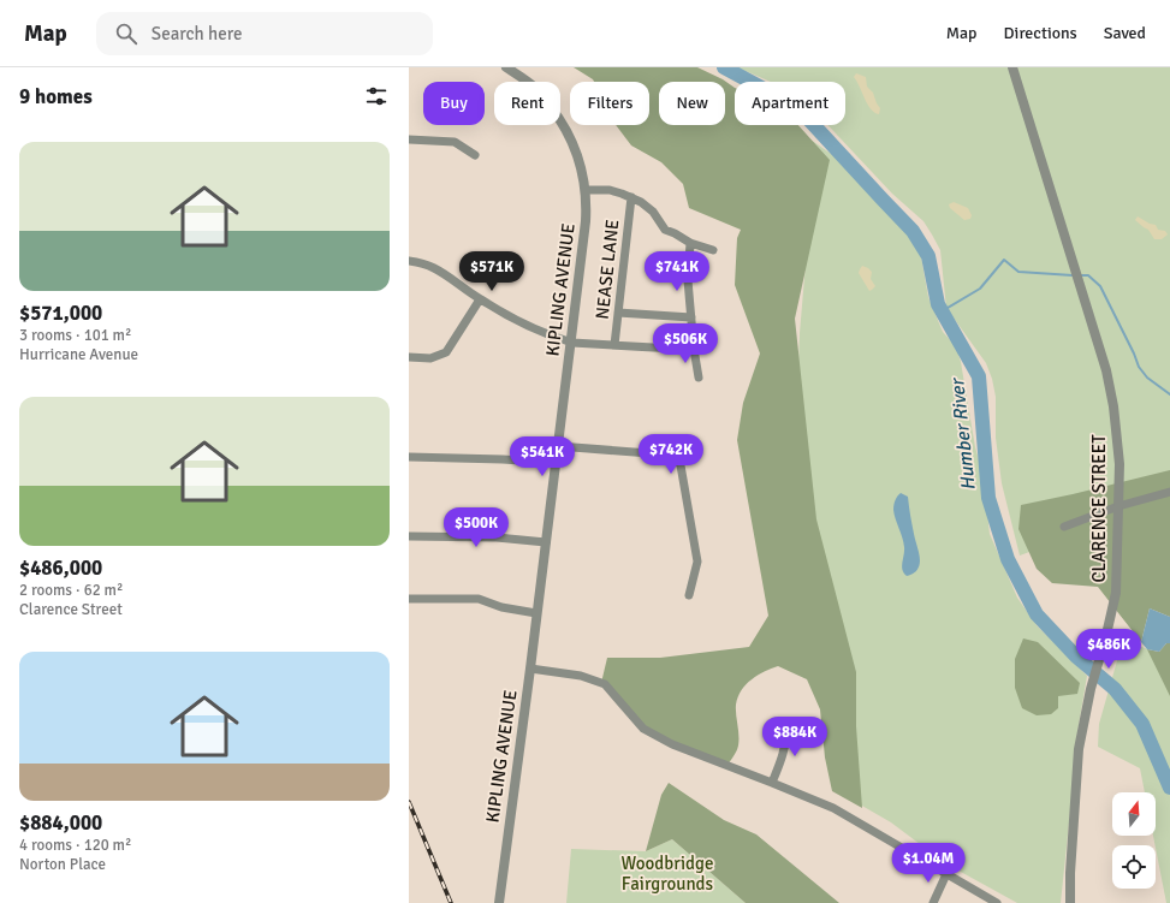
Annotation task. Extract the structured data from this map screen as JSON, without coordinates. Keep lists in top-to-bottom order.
{
  "streets": {
    "street": ["NEASE LANE", "KIPLING AVENUE", "CLARENCE STREET"]
  },
  "water": ["Humber River"],
  "parks": ["Woodbridge Fairgrounds"],
  "north": "top",
  "page": {
    "header": "Map",
    "search": "Search here",
    "nav": ["Map", "Directions", "Saved"],
    "heading": "9 homes",
    "chip": [
      "Buy",
      "Rent",
      "Filters",
      "New",
      "Apartment"
    ],
    "list": [
      {
        "name": "$571,000",
        "note": "3 rooms · 101 m² · Hurricane Avenue"
      },
      {
        "name": "$486,000",
        "note": "2 rooms · 62 m² · Clarence Street"
      },
      {
        "name": "$884,000",
        "note": "4 rooms · 120 m² · Norton Place"
      }
    ],
    "price": [
      "$571K",
      "$741K",
      "$506K",
      "$742K",
      "$541K",
      "$500K",
      "$486K",
      "$884K",
      "$1.04M"
    ]
  }
}
